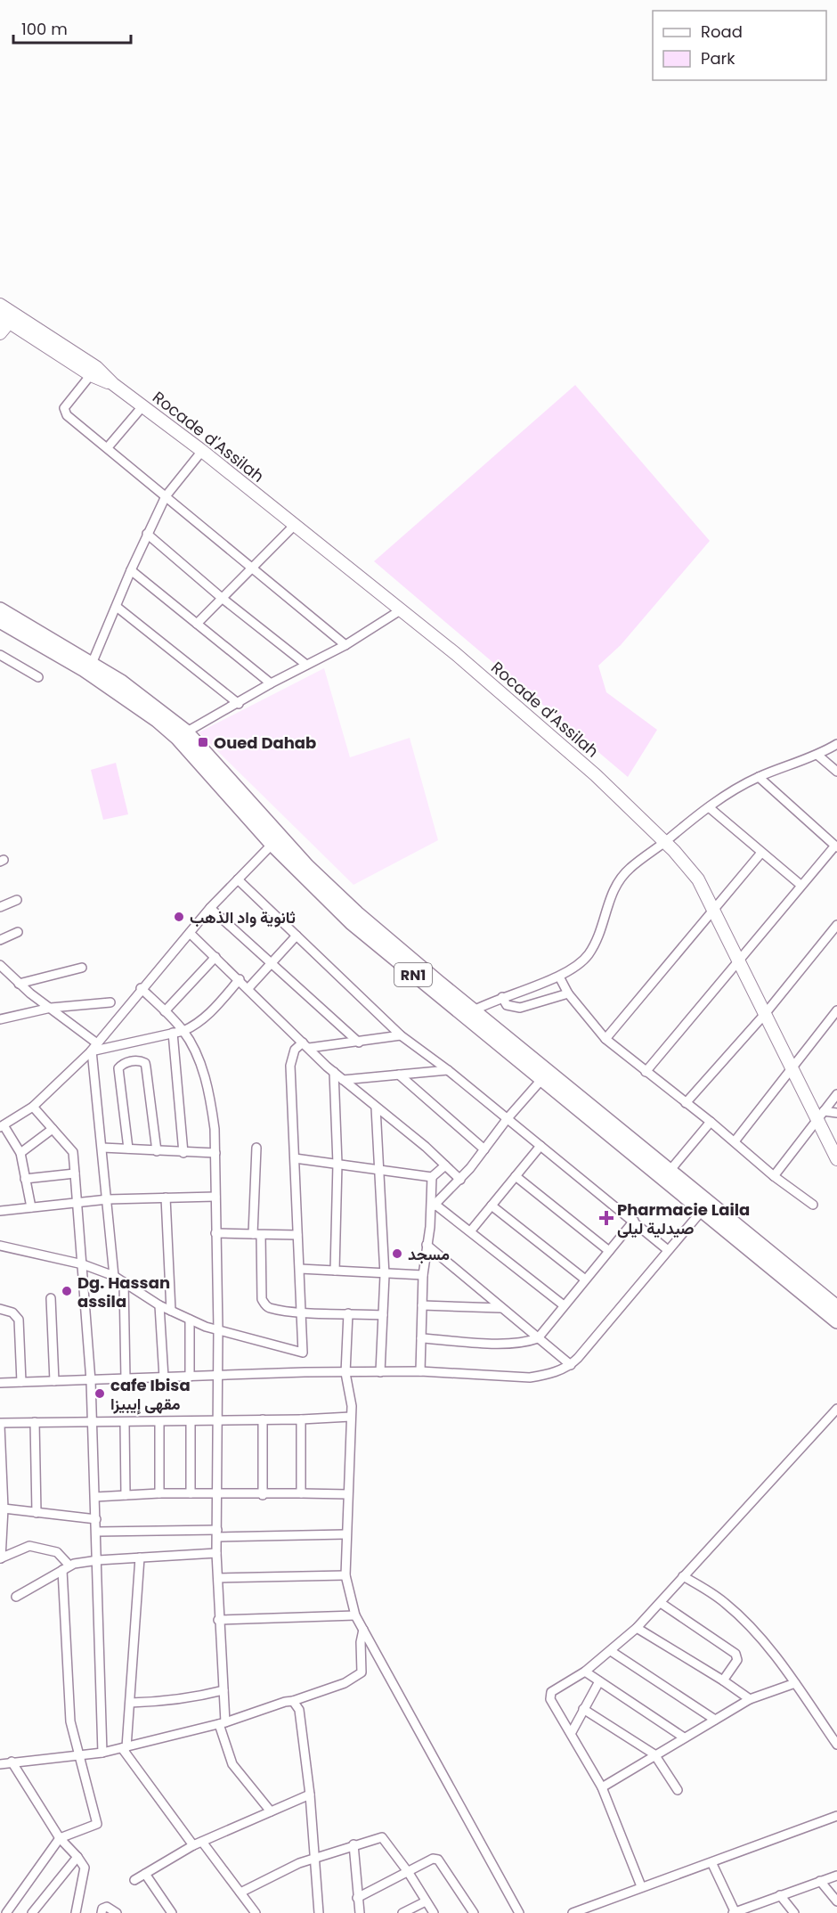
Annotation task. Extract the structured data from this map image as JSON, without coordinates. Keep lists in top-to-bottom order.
{
  "streets": {
    "main road": ["RN1"],
    "street": ["Rocade d'Assilah"]
  },
  "places": {
    "transit": ["Oued Dahab"],
    "other": [
      "ثانوية واد الذهب",
      "مسجد",
      "Dg. Hassan assila",
      "cafe Ibisa مقهى إيبيزا"
    ],
    "health": ["Pharmacie Laila صيدلية ليلى"]
  },
  "legend": ["Road", "Park"],
  "scale_bar": "100 m"
}
